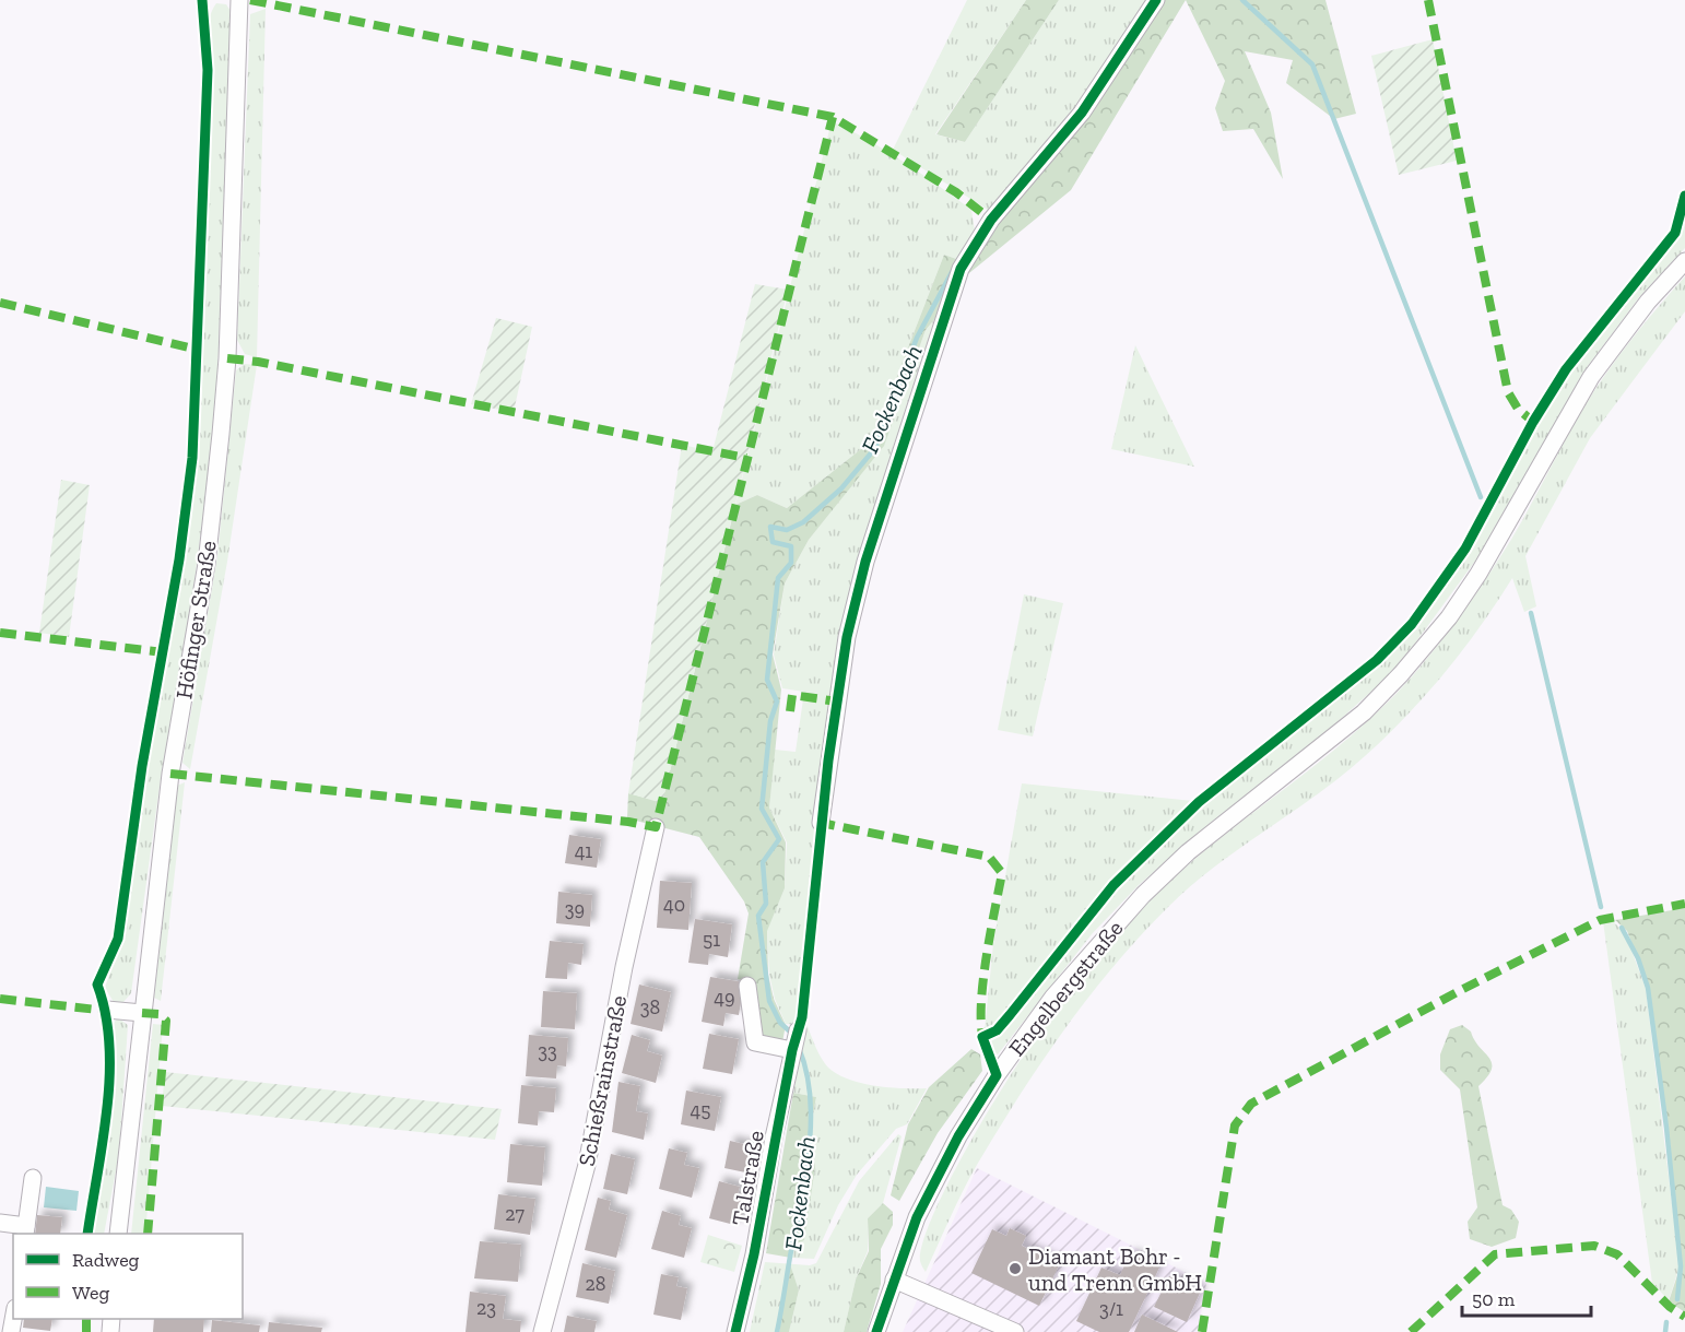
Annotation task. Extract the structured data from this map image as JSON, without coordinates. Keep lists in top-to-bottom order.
{
  "streets": {
    "street": [
      "Höfinger Straße",
      "Engelbergstraße",
      "Schießrainstraße",
      "Talstraße"
    ]
  },
  "water": ["Fockenbach"],
  "places": ["Diamant Bohr - und Trenn GmbH"],
  "house_numbers": [
    "41",
    "40",
    "39",
    "51",
    "49",
    "38",
    "33",
    "45",
    "27",
    "28",
    "23",
    "3/1"
  ],
  "legend": ["Radweg", "Weg"],
  "scale_bar": "50 m"
}
